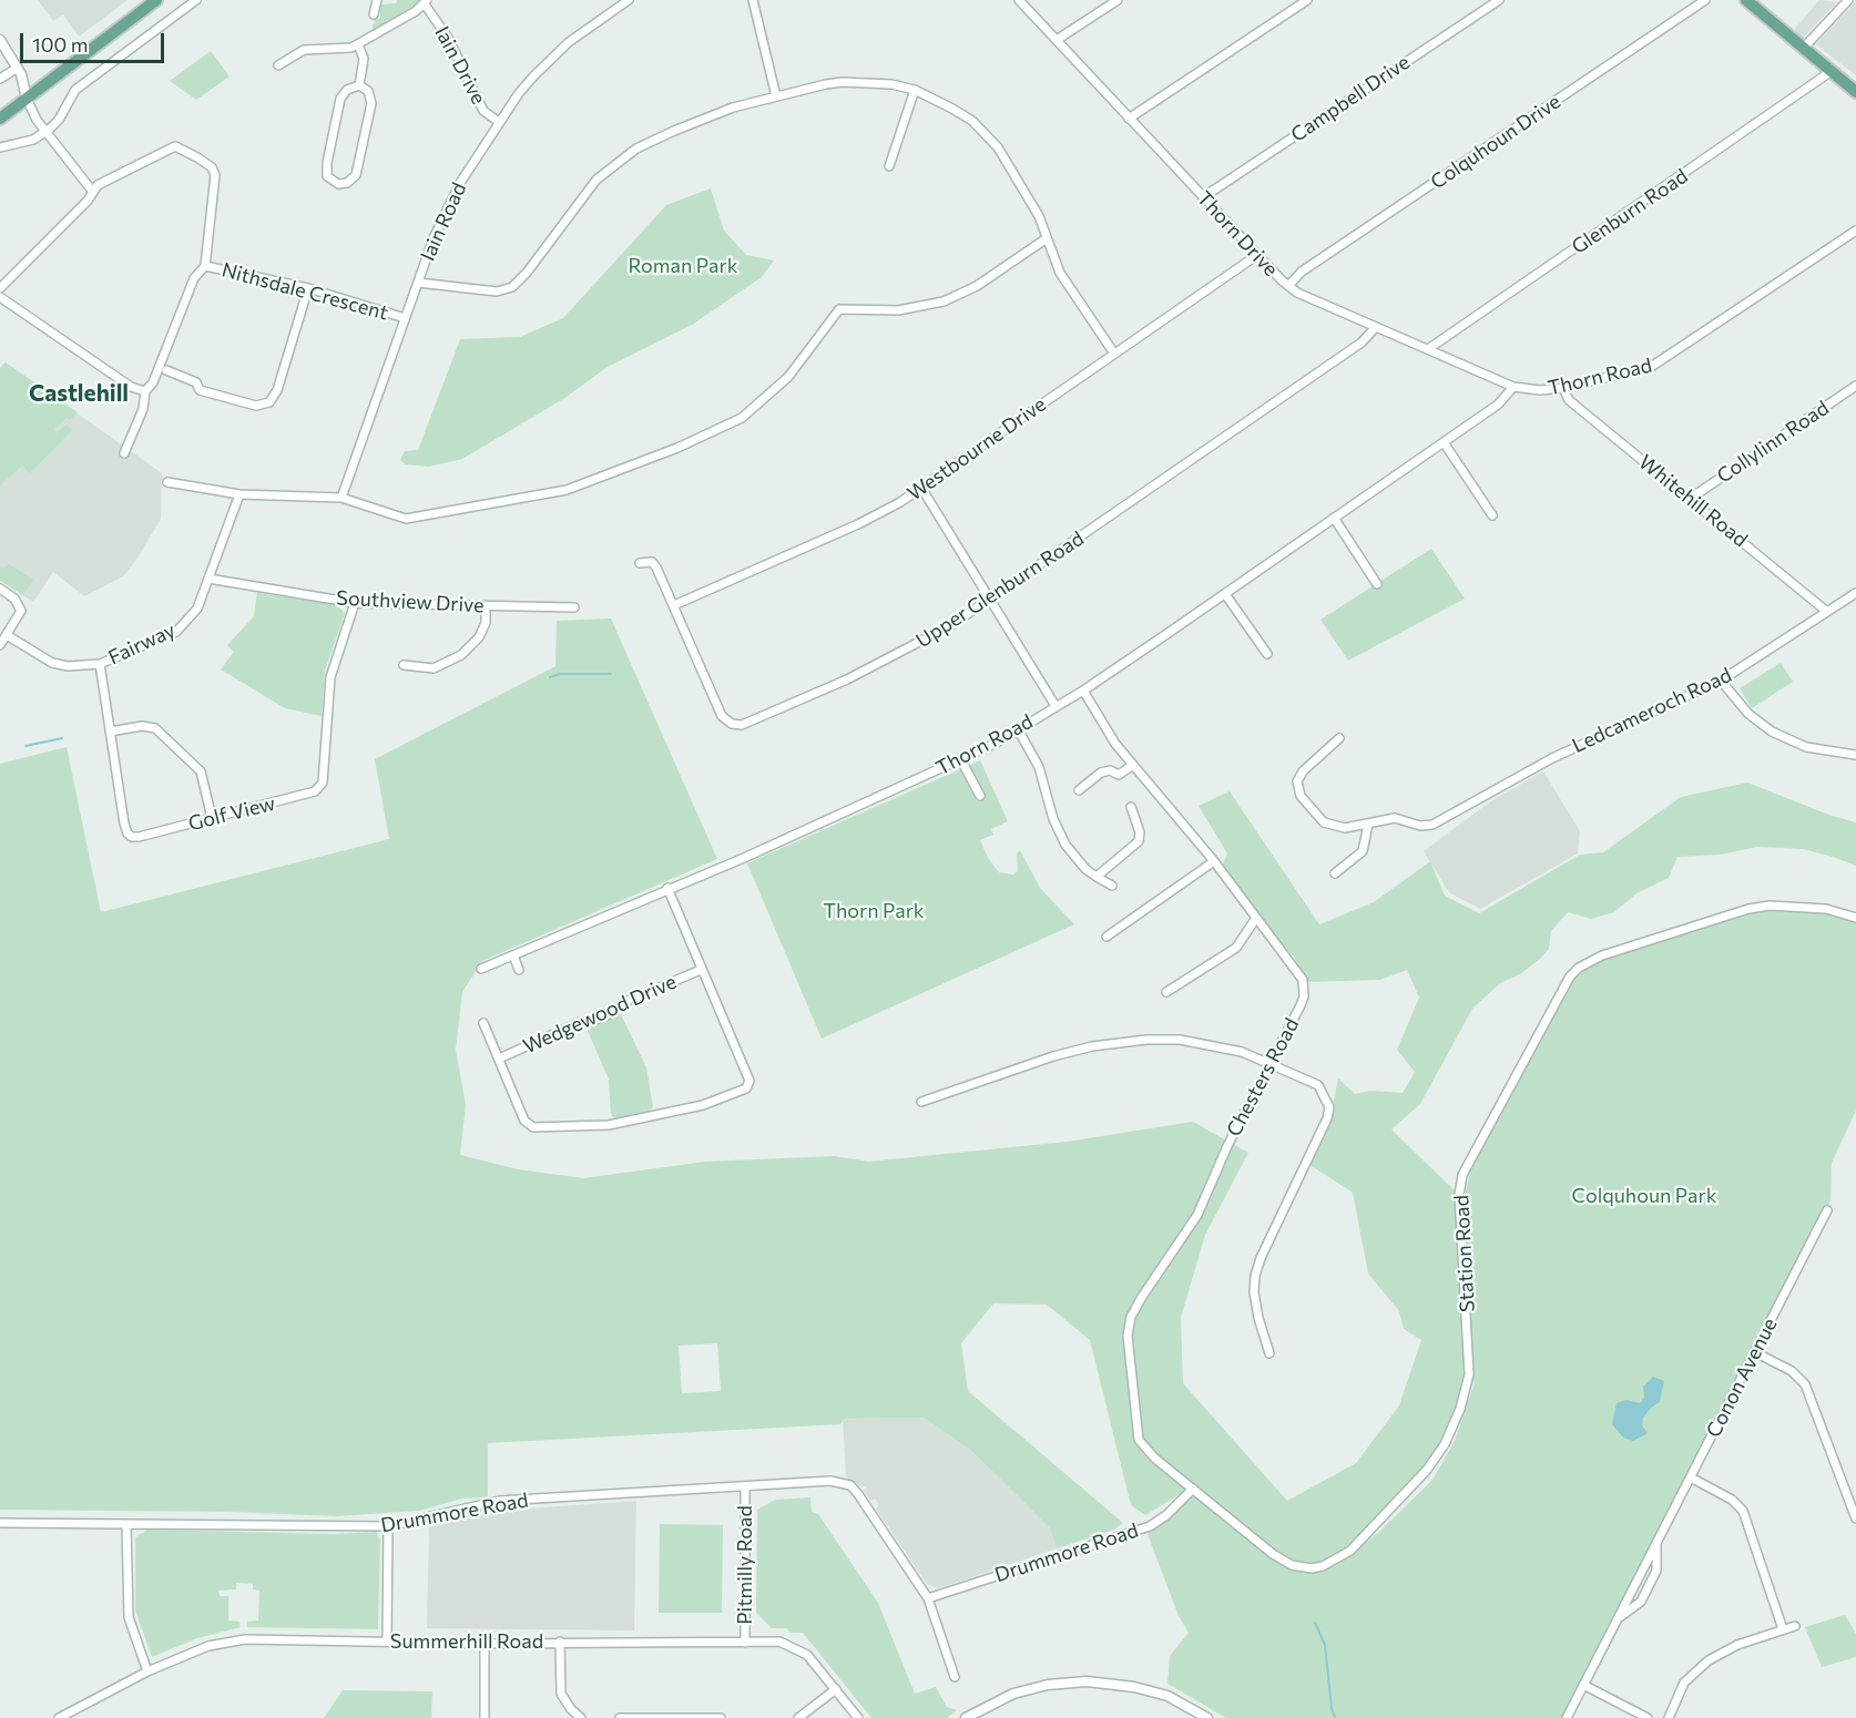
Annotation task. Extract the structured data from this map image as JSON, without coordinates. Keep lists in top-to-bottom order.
{
  "streets": {
    "street": [
      "Iain Drive",
      "Campbell Drive",
      "Colquhoun Drive",
      "Glenburn Road",
      "Iain Road",
      "Thorn Drive",
      "Nithsdale Crescent",
      "Thorn Road",
      "Collylinn Road",
      "Westbourne Drive",
      "Whitehill Road",
      "Upper Glenburn Road",
      "Southview Drive",
      "Fairway",
      "Ledcameroch Road",
      "Golf View",
      "Wedgewood Drive",
      "Chesters Road",
      "Station Road",
      "Conon Avenue",
      "Drummore Road",
      "Pitmilly Road",
      "Summerhill Road"
    ]
  },
  "crossings": [
    ["Iain Drive", "Iain Road"],
    ["Campbell Drive", "Thorn Drive"],
    ["Colquhoun Drive", "Thorn Drive"],
    ["Glenburn Road", "Thorn Drive"],
    ["Iain Road", "Nithsdale Crescent"],
    ["Thorn Drive", "Thorn Road"],
    ["Thorn Drive", "Westbourne Drive"],
    ["Thorn Drive", "Upper Glenburn Road"],
    ["Thorn Road", "Whitehill Road"],
    ["Thorn Road", "Wedgewood Drive"],
    ["Thorn Road", "Chesters Road"],
    ["Collylinn Road", "Whitehill Road"],
    ["Westbourne Drive", "Upper Glenburn Road"],
    ["Whitehill Road", "Ledcameroch Road"],
    ["Southview Drive", "Fairway"],
    ["Southview Drive", "Golf View"],
    ["Fairway", "Golf View"],
    ["Chesters Road", "Station Road"],
    ["Chesters Road", "Drummore Road"],
    ["Station Road", "Drummore Road"],
    ["Drummore Road", "Pitmilly Road"],
    ["Pitmilly Road", "Summerhill Road"]
  ],
  "districts": ["Castlehill"],
  "parks": ["Roman Park", "Thorn Park", "Colquhoun Park"],
  "scale_bar": "100 m"
}
